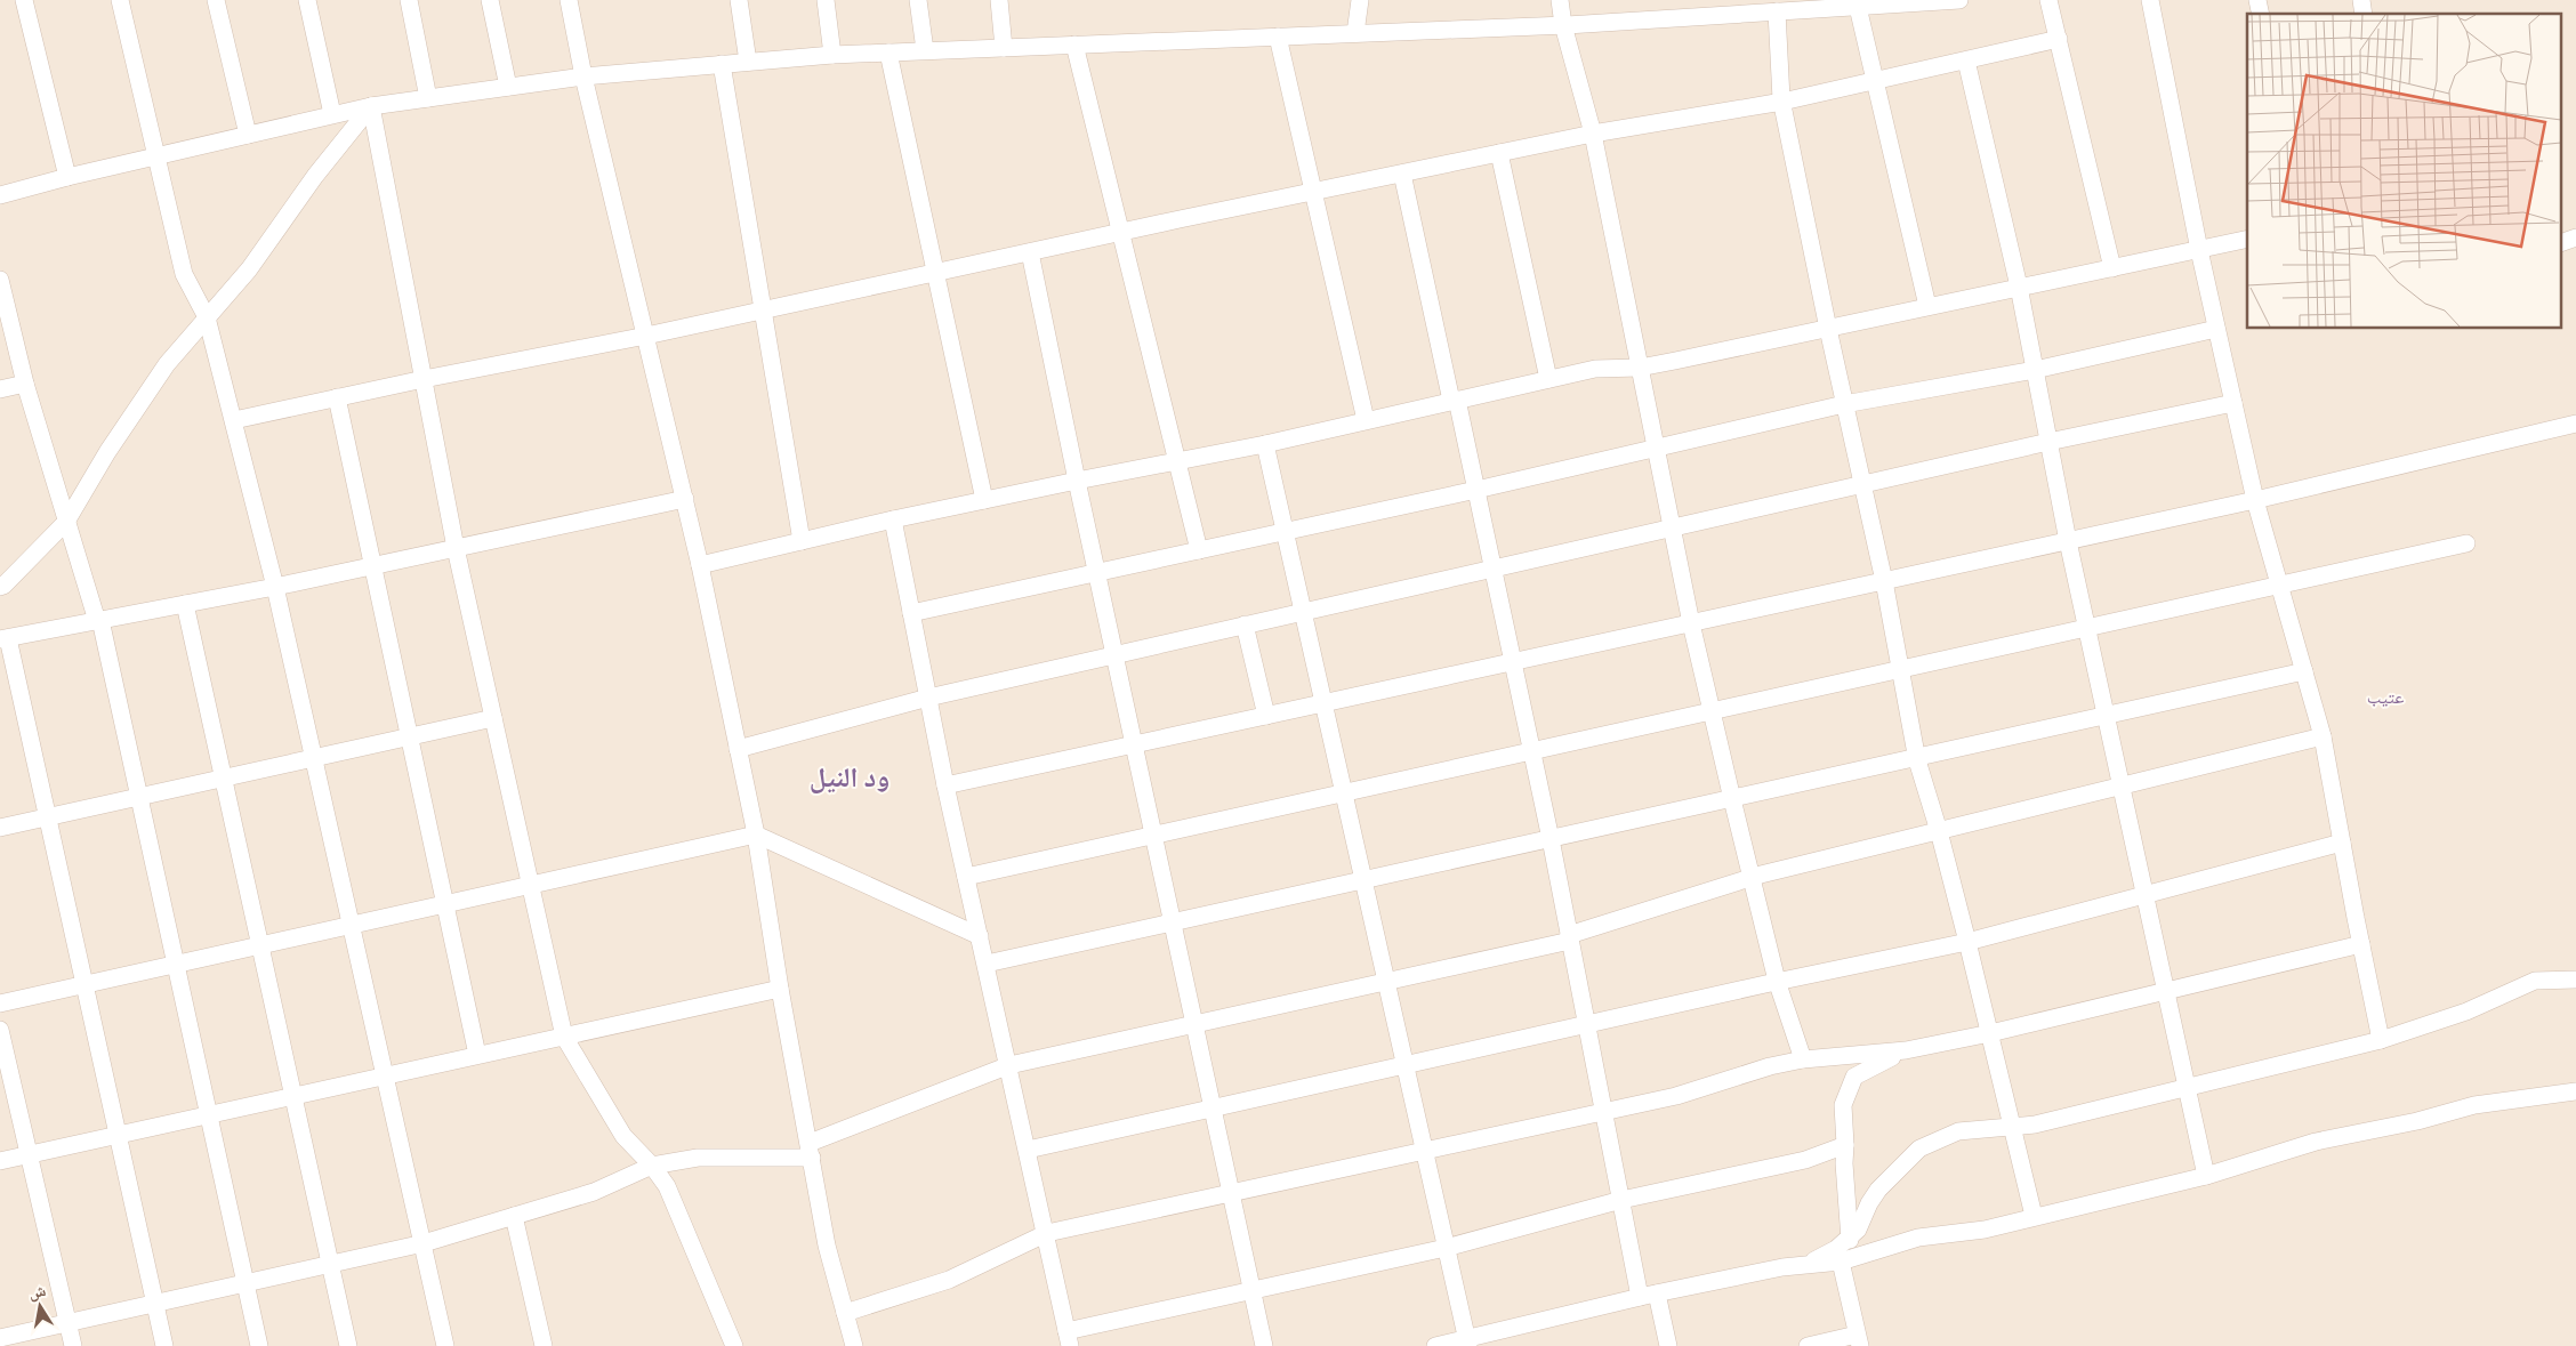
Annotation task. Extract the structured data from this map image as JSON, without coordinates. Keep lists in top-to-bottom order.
{
  "districts": ["عتيب", "ود النيل"],
  "north": "top"
}
